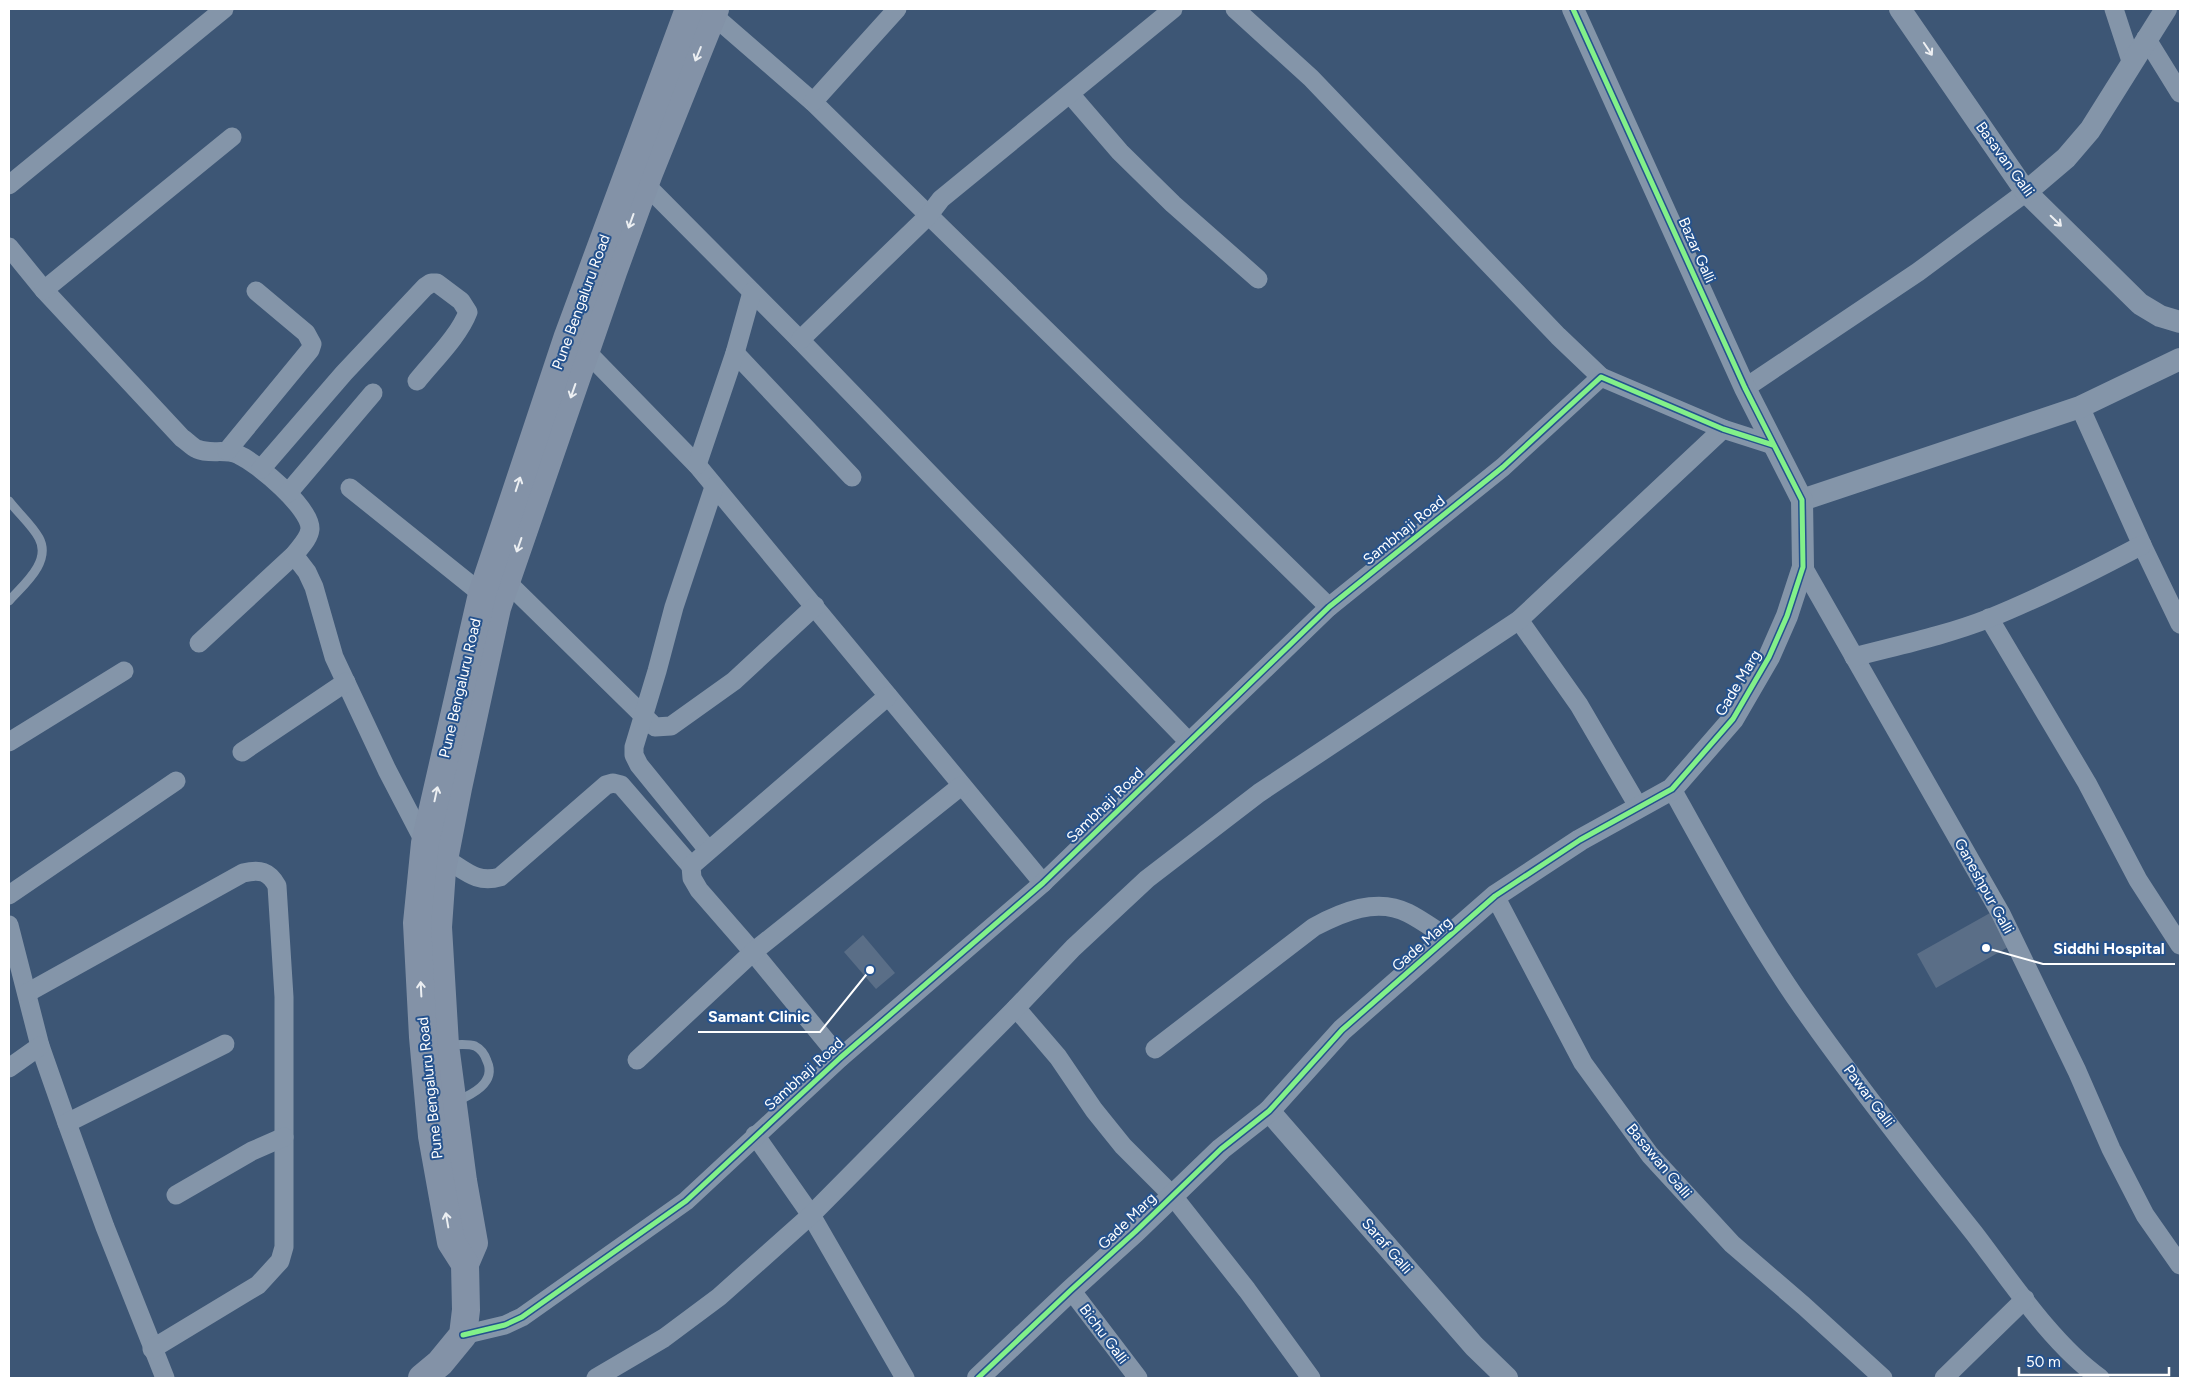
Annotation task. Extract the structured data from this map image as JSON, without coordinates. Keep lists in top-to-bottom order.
{
  "streets": {
    "main road": ["Pune Bengaluru Road"],
    "street": [
      "Basavan Galli",
      "Bazar Galli",
      "Sambhaji Road",
      "Gade Marg",
      "Ganeshpur Galli",
      "Pawar Galli",
      "Basawan Galli",
      "Saraf Galli",
      "Bichu Galli"
    ]
  },
  "crossings": [
    ["Bazar Galli", "Gade Marg"],
    ["Gade Marg", "Ganeshpur Galli"],
    ["Gade Marg", "Pawar Galli"],
    ["Gade Marg", "Basawan Galli"],
    ["Gade Marg", "Saraf Galli"],
    ["Gade Marg", "Bichu Galli"]
  ],
  "places": ["Siddhi Hospital", "Samant Clinic"],
  "scale_bar": "50 m"
}
